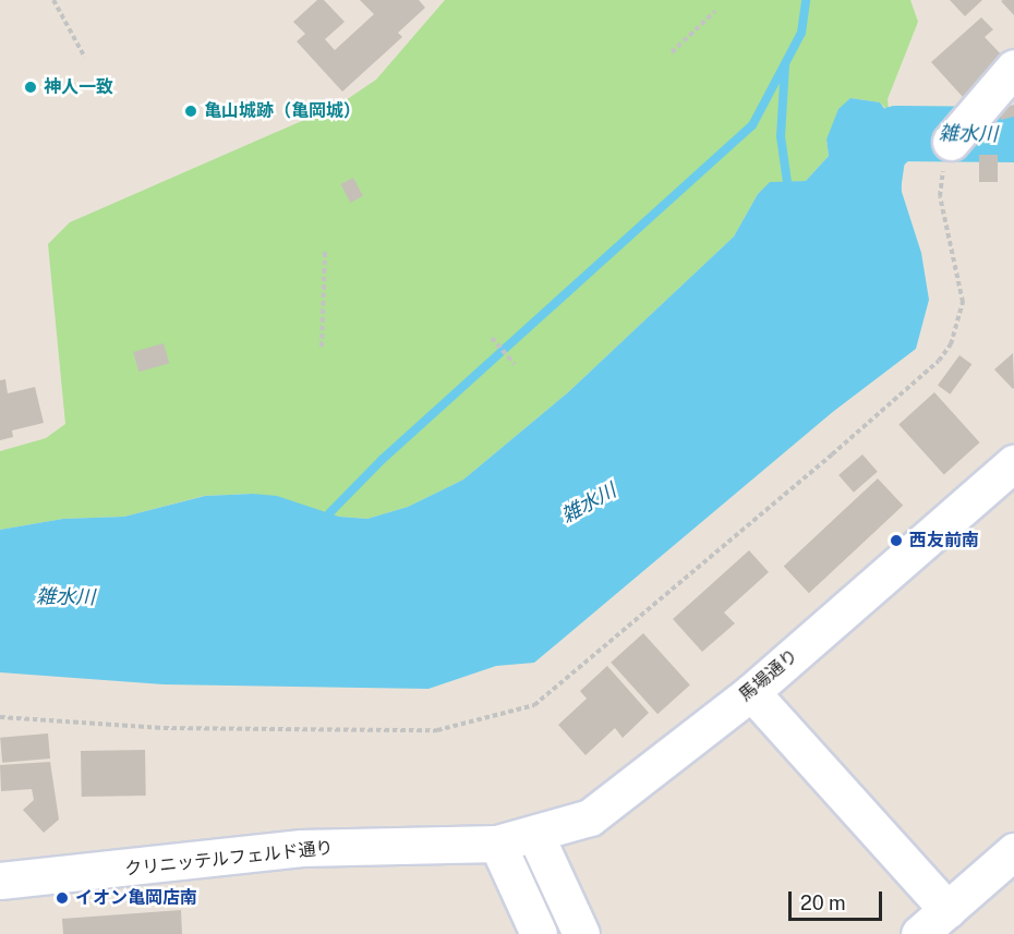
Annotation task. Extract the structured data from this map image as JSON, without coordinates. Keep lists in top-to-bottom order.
{
  "streets": {
    "street": ["馬場通り", "クリニッテルフェルド通り"]
  },
  "crossings": [
    ["馬場通り", "クリニッテルフェルド通り"]
  ],
  "water": ["雑水川"],
  "places": [
    "神人一致",
    "亀山城跡（亀岡城）",
    "西友前南",
    "イオン亀岡店南"
  ],
  "scale_bar": "20 m"
}
